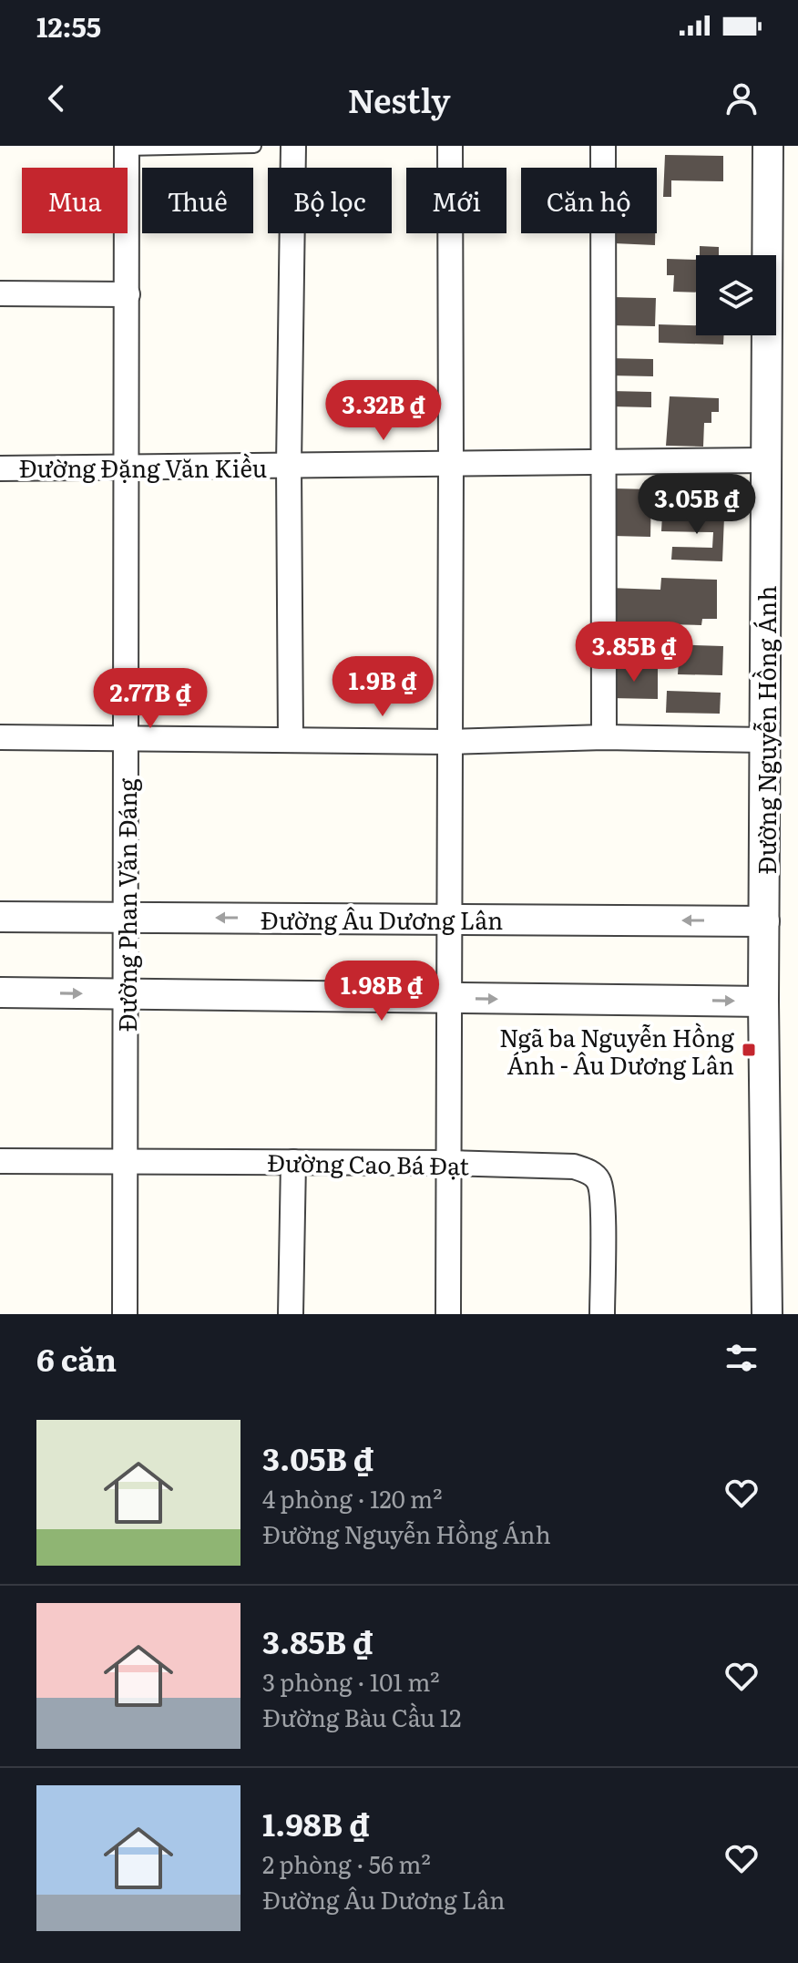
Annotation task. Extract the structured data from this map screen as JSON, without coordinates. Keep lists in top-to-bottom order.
{
  "streets": {
    "street": [
      "Đường Đặng Văn Kiều",
      "Đường Nguyễn Hồng Ánh",
      "Đường Phan Văn Đáng",
      "Đường Âu Dương Lân",
      "Đường Cao Bá Đạt"
    ]
  },
  "crossings": [
    ["Đường Đặng Văn Kiều", "Đường Nguyễn Hồng Ánh"],
    ["Đường Đặng Văn Kiều", "Đường Phan Văn Đáng"],
    ["Đường Nguyễn Hồng Ánh", "Đường Âu Dương Lân"],
    ["Đường Phan Văn Đáng", "Đường Âu Dương Lân"],
    ["Đường Phan Văn Đáng", "Đường Cao Bá Đạt"]
  ],
  "places": {
    "transit": ["Ngã ba Nguyễn Hồng Ánh - Âu Dương Lân"]
  },
  "page": {
    "status": "12:55",
    "header": "Nestly",
    "chip": [
      "Mua",
      "Thuê",
      "Bộ lọc",
      "Mới",
      "Căn hộ"
    ],
    "price": [
      "3.32B ₫",
      "3.05B ₫",
      "3.85B ₫",
      "1.9B ₫",
      "2.77B ₫",
      "1.98B ₫"
    ],
    "heading": "6 căn",
    "list": [
      {
        "name": "3.05B ₫",
        "note": "4 phòng · 120 m² · Đường Nguyễn Hồng Ánh"
      },
      {
        "name": "3.85B ₫",
        "note": "3 phòng · 101 m² · Đường Bàu Cầu 12"
      },
      {
        "name": "1.98B ₫",
        "note": "2 phòng · 56 m² · Đường Âu Dương Lân"
      }
    ]
  }
}
